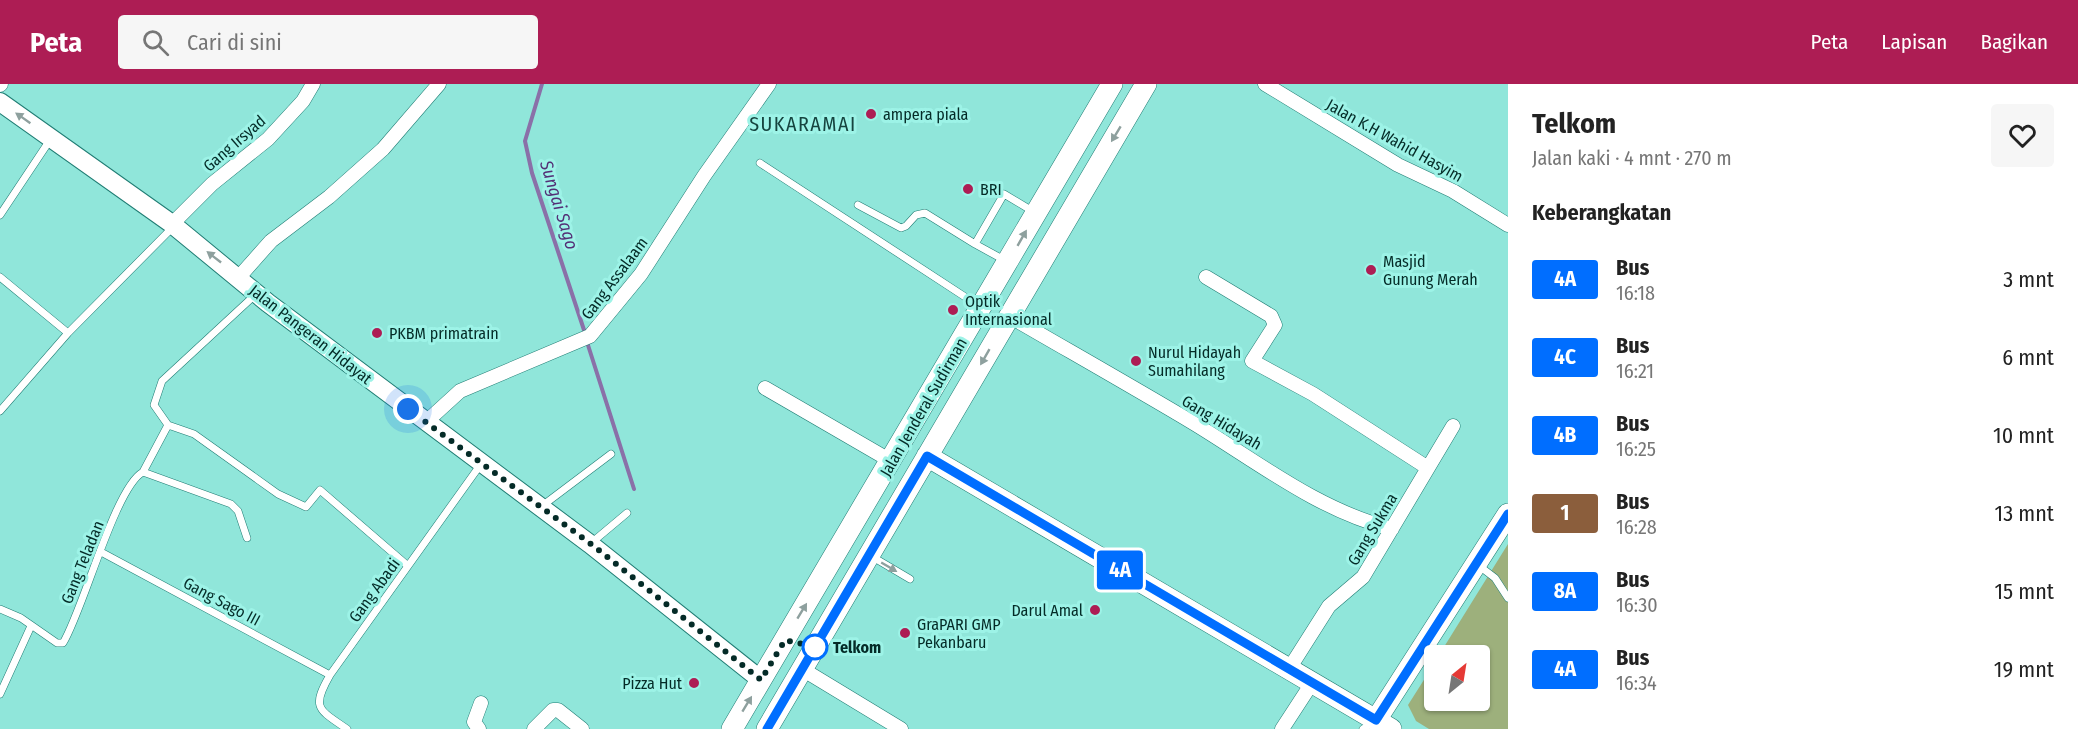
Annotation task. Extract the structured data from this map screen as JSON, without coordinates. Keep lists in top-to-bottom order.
{
  "streets": {
    "main road": ["Jalan Pangeran Hidayat", "Jalan Jenderal Sudirman"],
    "street": [
      "Jalan K.H Wahid Hasyim",
      "Gang Irsyad",
      "Gang Assalaam",
      "Gang Hidayah",
      "Gang Sukma"
    ],
    "lane": ["Gang Teladan", "Gang Abadi", "Gang Sago III"]
  },
  "crossings": [
    ["Gang Irsyad", "Jalan Pangeran Hidayat"],
    ["Gang Assalaam", "Jalan Pangeran Hidayat"],
    ["Jalan Pangeran Hidayat", "Jalan Jenderal Sudirman"],
    ["Jalan Pangeran Hidayat", "Gang Abadi"],
    ["Jalan Jenderal Sudirman", "Gang Hidayah"],
    ["Gang Hidayah", "Gang Sukma"],
    ["Gang Teladan", "Gang Sago III"],
    ["Gang Abadi", "Gang Sago III"]
  ],
  "districts": ["SUKARAMAI"],
  "water": ["Sungai Sago"],
  "places": [
    "ampera piala",
    "BRI",
    "Masjid Gunung Merah",
    "Optik Internasional",
    "PKBM primatrain",
    "Nurul Hidayah Sumahilang",
    "Darul Amal",
    "GraPARI GMP Pekanbaru",
    "Telkom",
    "Pizza Hut"
  ],
  "lines": ["bus line 4A"],
  "north": "top right",
  "page": {
    "header": "Peta",
    "search": "Cari di sini",
    "nav": ["Peta", "Lapisan", "Bagikan"],
    "on_map": "4A",
    "heading": [
      ["Telkom", "Jalan kaki · 4 mnt · 270 m"],
      "Keberangkatan"
    ],
    "list": [
      {
        "mark": "4A",
        "name": "Bus",
        "note": "16:18",
        "value": "3 mnt"
      },
      {
        "mark": "4C",
        "name": "Bus",
        "note": "16:21",
        "value": "6 mnt"
      },
      {
        "mark": "4B",
        "name": "Bus",
        "note": "16:25",
        "value": "10 mnt"
      },
      {
        "mark": "1",
        "name": "Bus",
        "note": "16:28",
        "value": "13 mnt"
      },
      {
        "mark": "8A",
        "name": "Bus",
        "note": "16:30",
        "value": "15 mnt"
      },
      {
        "mark": "4A",
        "name": "Bus",
        "note": "16:34",
        "value": "19 mnt"
      }
    ]
  }
}
